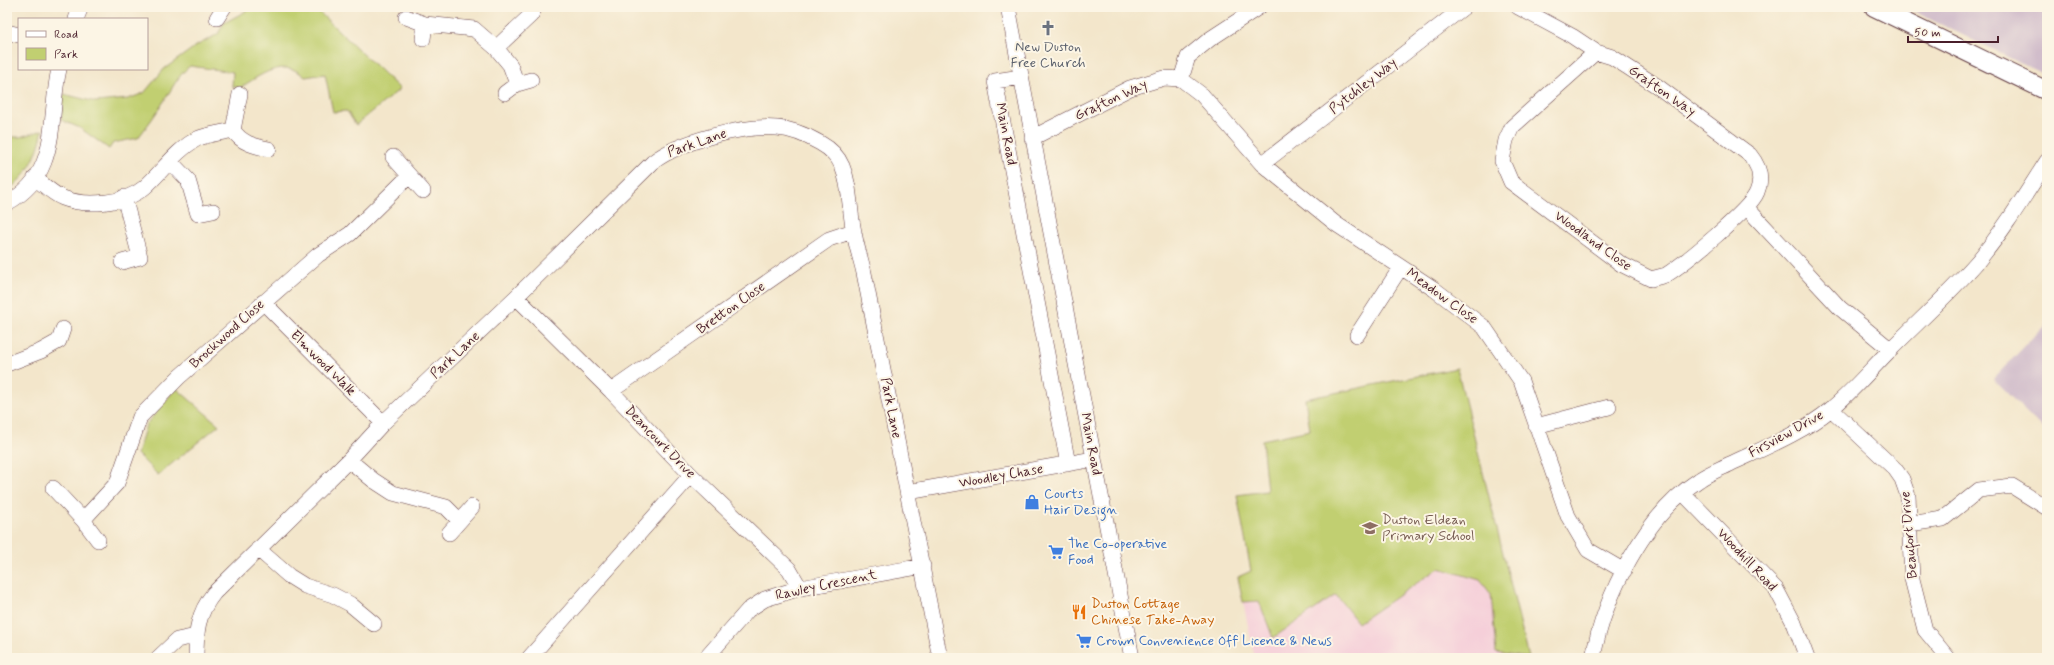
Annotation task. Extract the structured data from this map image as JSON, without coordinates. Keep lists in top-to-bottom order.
{
  "streets": {
    "street": [
      "Pytchley Way",
      "Grafton Way",
      "Main Road",
      "Park Lane",
      "Woodland Close",
      "Meadow Close",
      "Bretton Close",
      "Brockwood Close",
      "Elmwood Walk",
      "Firsview Drive",
      "Deancourt Drive",
      "Woodley Chase",
      "Beaufort Drive",
      "Woodhill Road",
      "Rawley Crescent"
    ]
  },
  "crossings": [
    ["Pytchley Way", "Meadow Close"],
    ["Grafton Way", "Main Road"],
    ["Grafton Way", "Woodland Close"],
    ["Grafton Way", "Meadow Close"],
    ["Main Road", "Woodley Chase"],
    ["Park Lane", "Bretton Close"],
    ["Park Lane", "Elmwood Walk"],
    ["Park Lane", "Deancourt Drive"],
    ["Park Lane", "Woodley Chase"],
    ["Park Lane", "Rawley Crescent"],
    ["Meadow Close", "Firsview Drive"],
    ["Bretton Close", "Deancourt Drive"],
    ["Brockwood Close", "Elmwood Walk"],
    ["Firsview Drive", "Beaufort Drive"],
    ["Firsview Drive", "Woodhill Road"],
    ["Deancourt Drive", "Rawley Crescent"]
  ],
  "places": {
    "church": ["New Duston Free Church"],
    "shop": ["Courts Hair Design"],
    "school or university": ["Duston Eldean Primary School"],
    "supermarket": ["The Co-operative Food", "Crown Convenience Off Licence & News"],
    "restaurant": ["Duston Cottage Chinese Take-Away"]
  },
  "legend": ["Road", "Park"],
  "scale_bar": "50 m"
}
